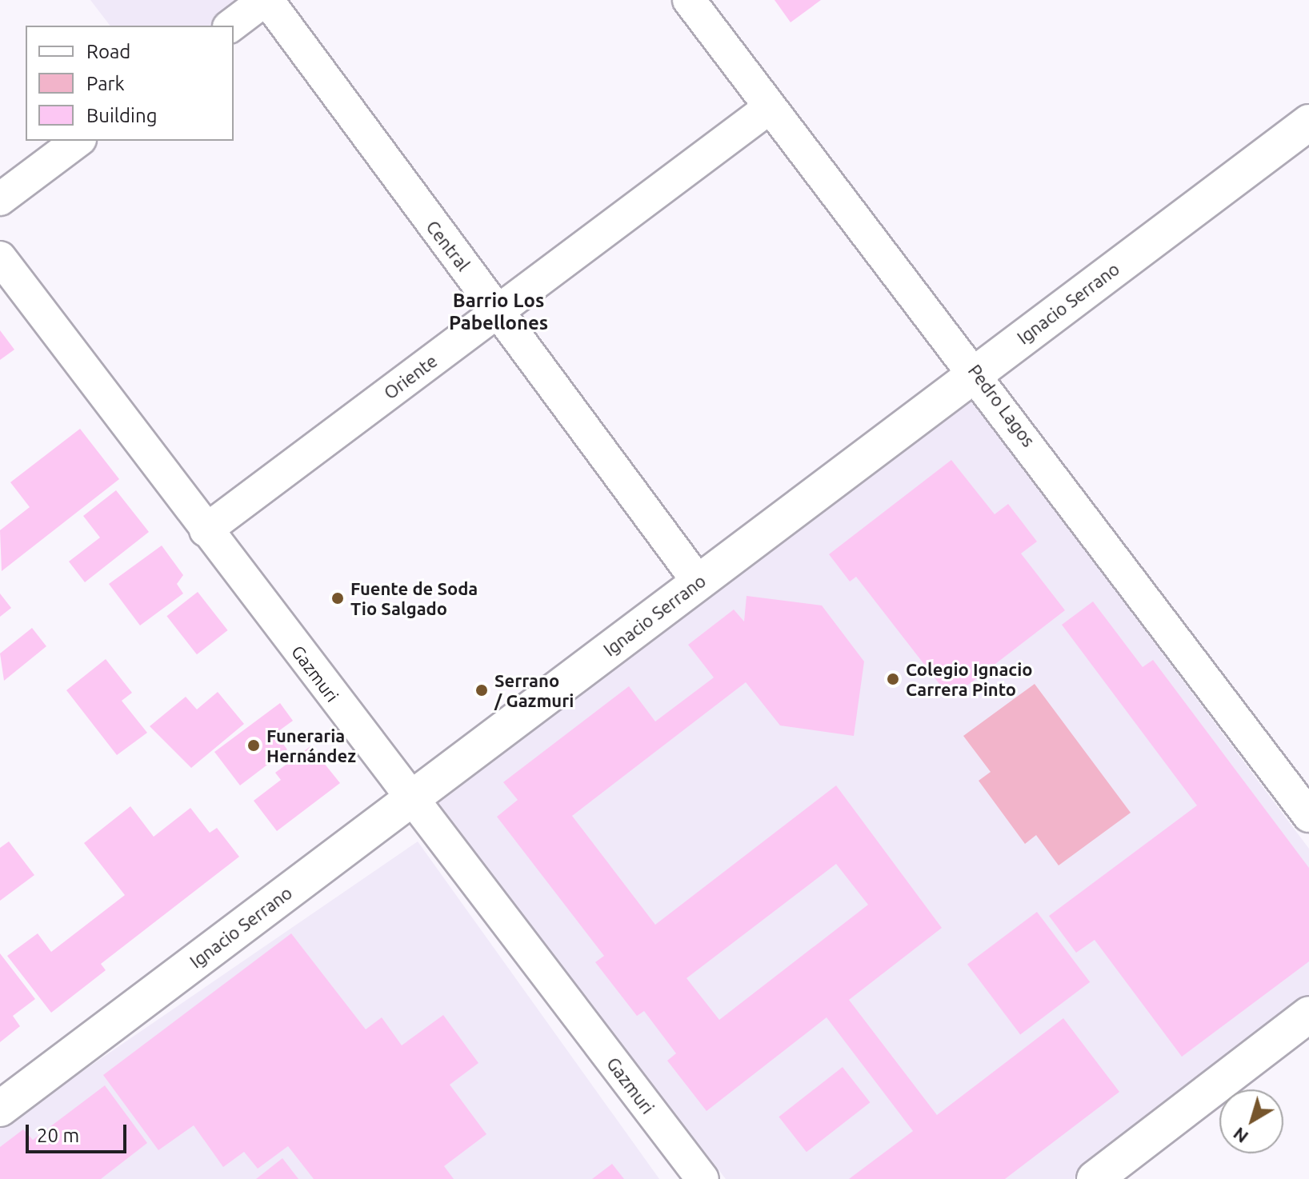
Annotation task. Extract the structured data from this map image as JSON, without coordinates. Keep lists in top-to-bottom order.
{
  "streets": {
    "main road": ["Ignacio Serrano"],
    "street": [
      "Central",
      "Oriente",
      "Pedro Lagos",
      "Gazmuri"
    ]
  },
  "crossings": [
    ["Central", "Ignacio Serrano"],
    ["Central", "Oriente"],
    ["Ignacio Serrano", "Pedro Lagos"],
    ["Ignacio Serrano", "Gazmuri"],
    ["Oriente", "Pedro Lagos"],
    ["Oriente", "Gazmuri"]
  ],
  "districts": ["Barrio Los Pabellones"],
  "places": [
    "Fuente de Soda Tio Salgado",
    "Colegio Ignacio Carrera Pinto",
    "Serrano / Gazmuri",
    "Funeraria Hernández"
  ],
  "legend": ["Road", "Park", "Building"],
  "scale_bar": "20 m",
  "north": "bottom left"
}
